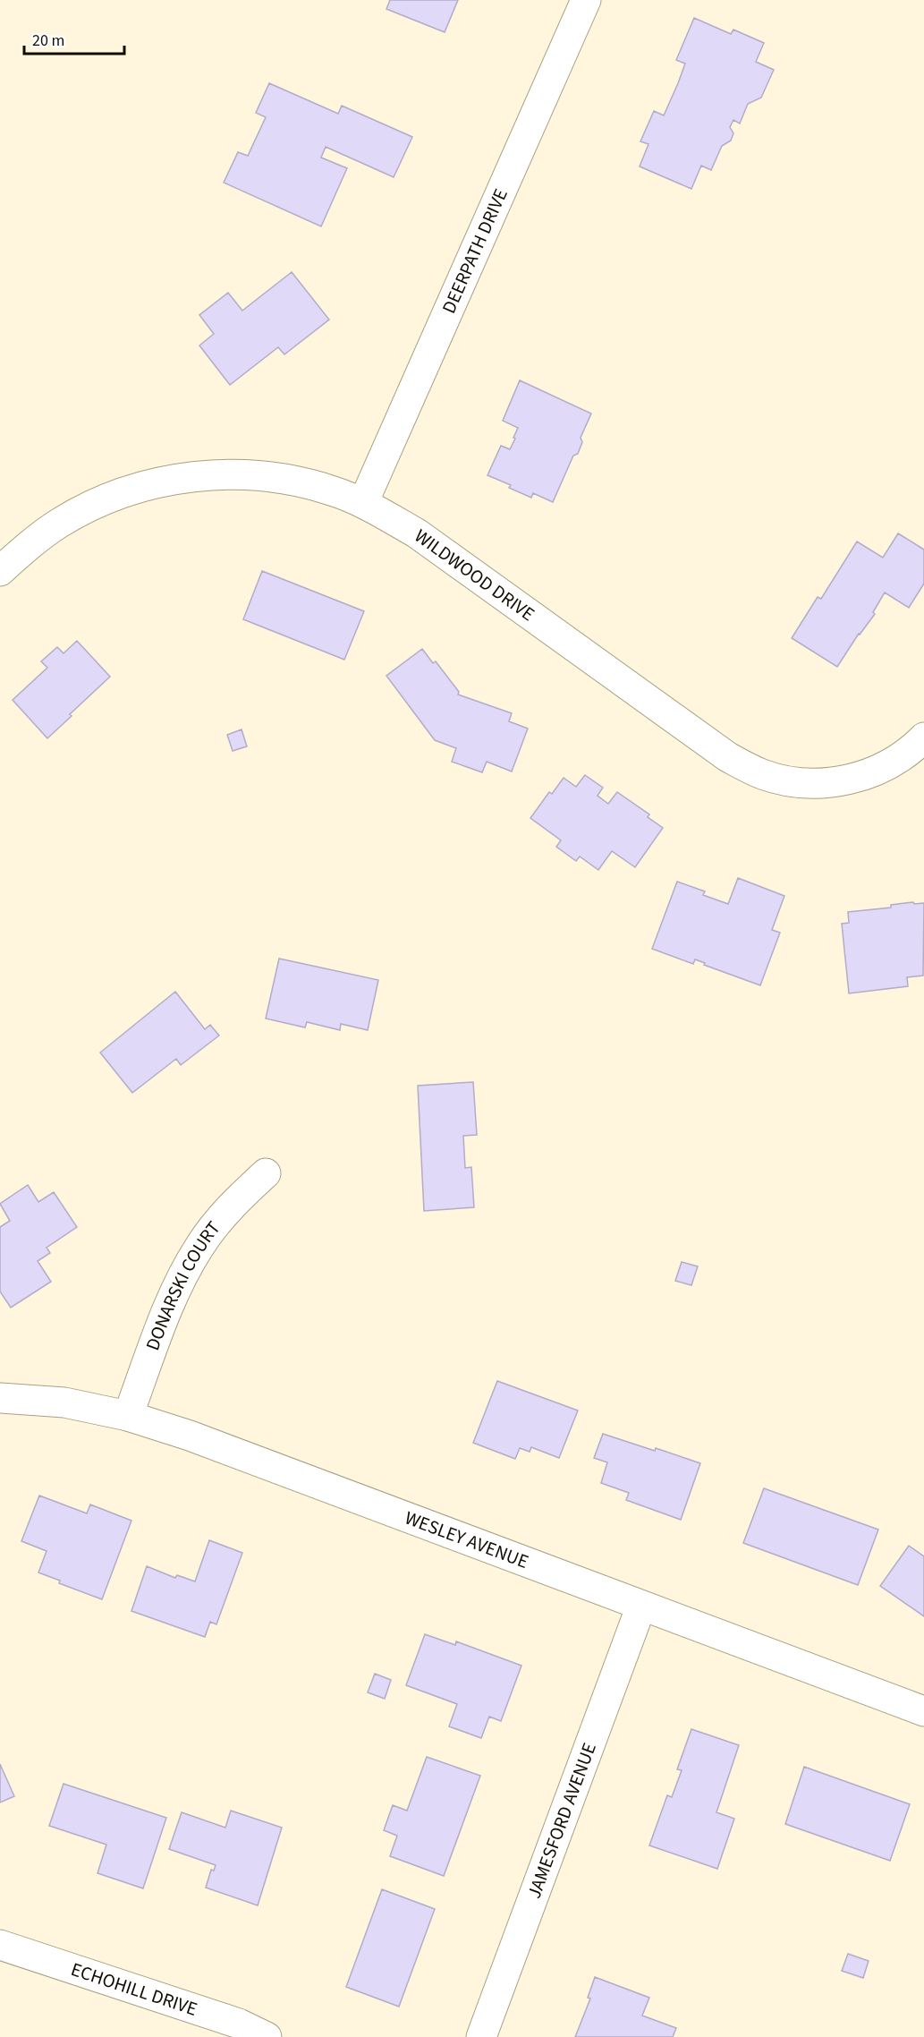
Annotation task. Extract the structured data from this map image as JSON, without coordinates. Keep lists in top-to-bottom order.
{
  "streets": {
    "street": [
      "DEERPATH DRIVE",
      "WILDWOOD DRIVE",
      "DONARSKI COURT",
      "WESLEY AVENUE",
      "JAMESFORD AVENUE",
      "ECHOHILL DRIVE"
    ]
  },
  "crossings": [
    ["DEERPATH DRIVE", "WILDWOOD DRIVE"],
    ["DONARSKI COURT", "WESLEY AVENUE"],
    ["WESLEY AVENUE", "JAMESFORD AVENUE"]
  ],
  "scale_bar": "20 m"
}
